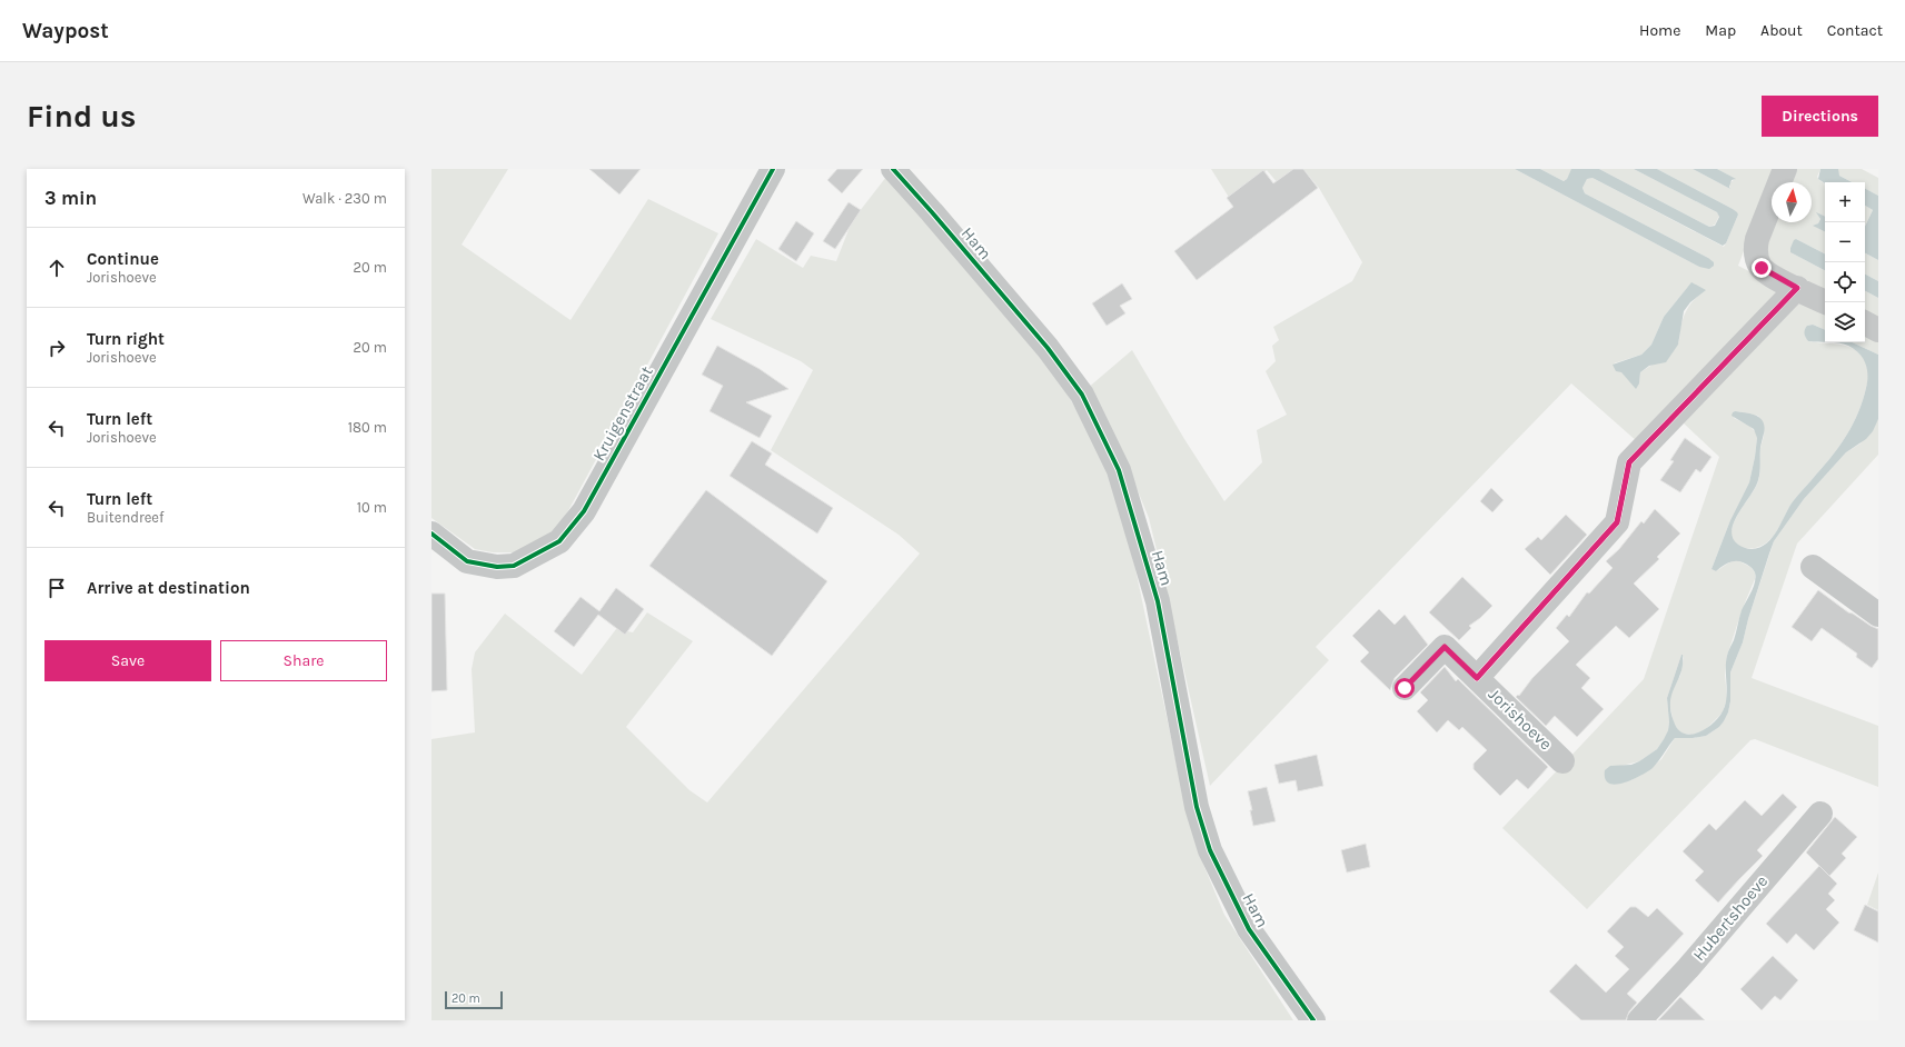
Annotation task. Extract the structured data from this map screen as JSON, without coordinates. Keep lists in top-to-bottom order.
{
  "streets": {
    "street": [
      "Ham",
      "Kruigenstraat",
      "Jorishoeve",
      "Hubertshoeve"
    ]
  },
  "scale_bar": "20 m",
  "north": "top",
  "page": {
    "header": "Waypost",
    "nav": [
      "Home",
      "Map",
      "About",
      "Contact"
    ],
    "buttons": [
      "Directions",
      ["Save", "Share"]
    ],
    "title": "Find us",
    "heading": ["3 min", "Walk · 230 m"],
    "map_buttons": ["+", "−"],
    "list": [
      ["Continue", "Jorishoeve", "20 m"],
      ["Turn right", "Jorishoeve", "20 m"],
      ["Turn left", "Jorishoeve", "180 m"],
      ["Turn left", "Buitendreef", "10 m"],
      "Arrive at destination"
    ],
    "scale": "20 m"
  }
}
